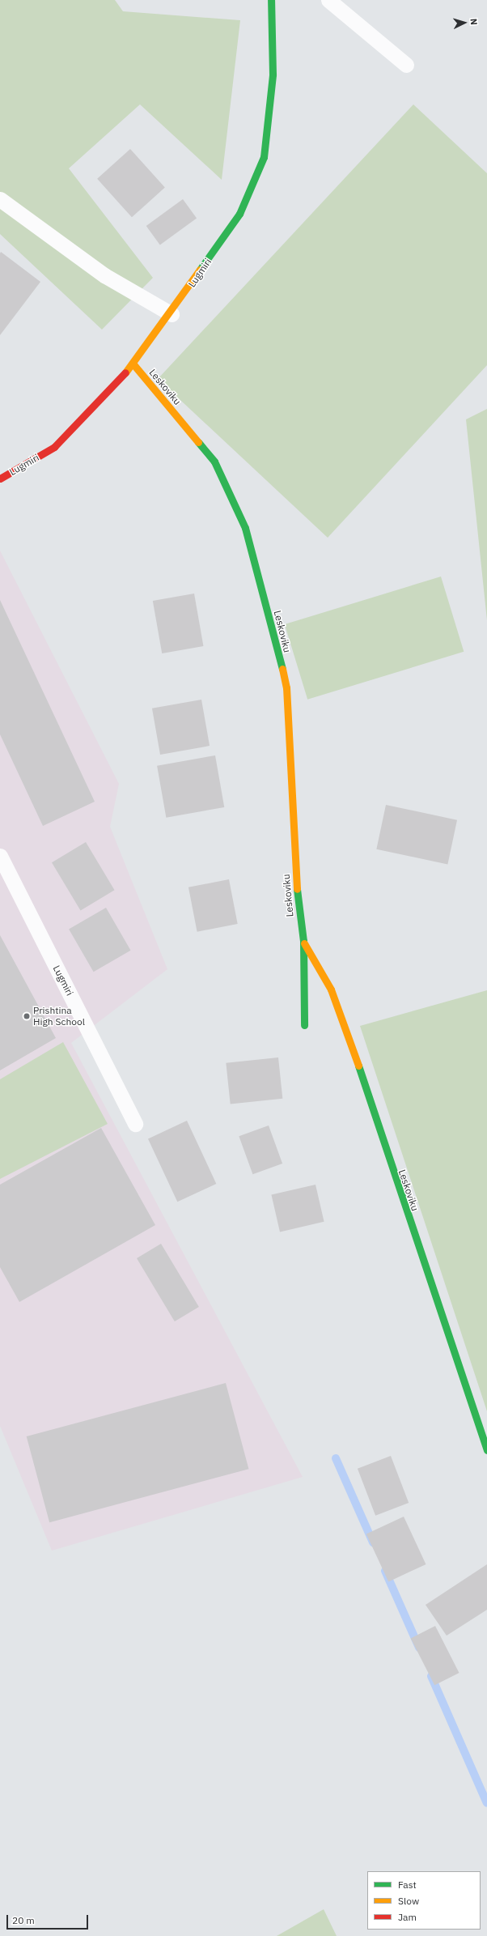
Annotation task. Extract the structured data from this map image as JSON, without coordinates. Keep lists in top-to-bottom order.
{
  "streets": {
    "street": ["Lugmiri", "Leskoviku"]
  },
  "crossings": [
    ["Lugmiri", "Leskoviku"]
  ],
  "places": ["Prishtina High School"],
  "legend": ["Fast", "Slow", "Jam"],
  "scale_bar": "20 m",
  "north": "right"
}
